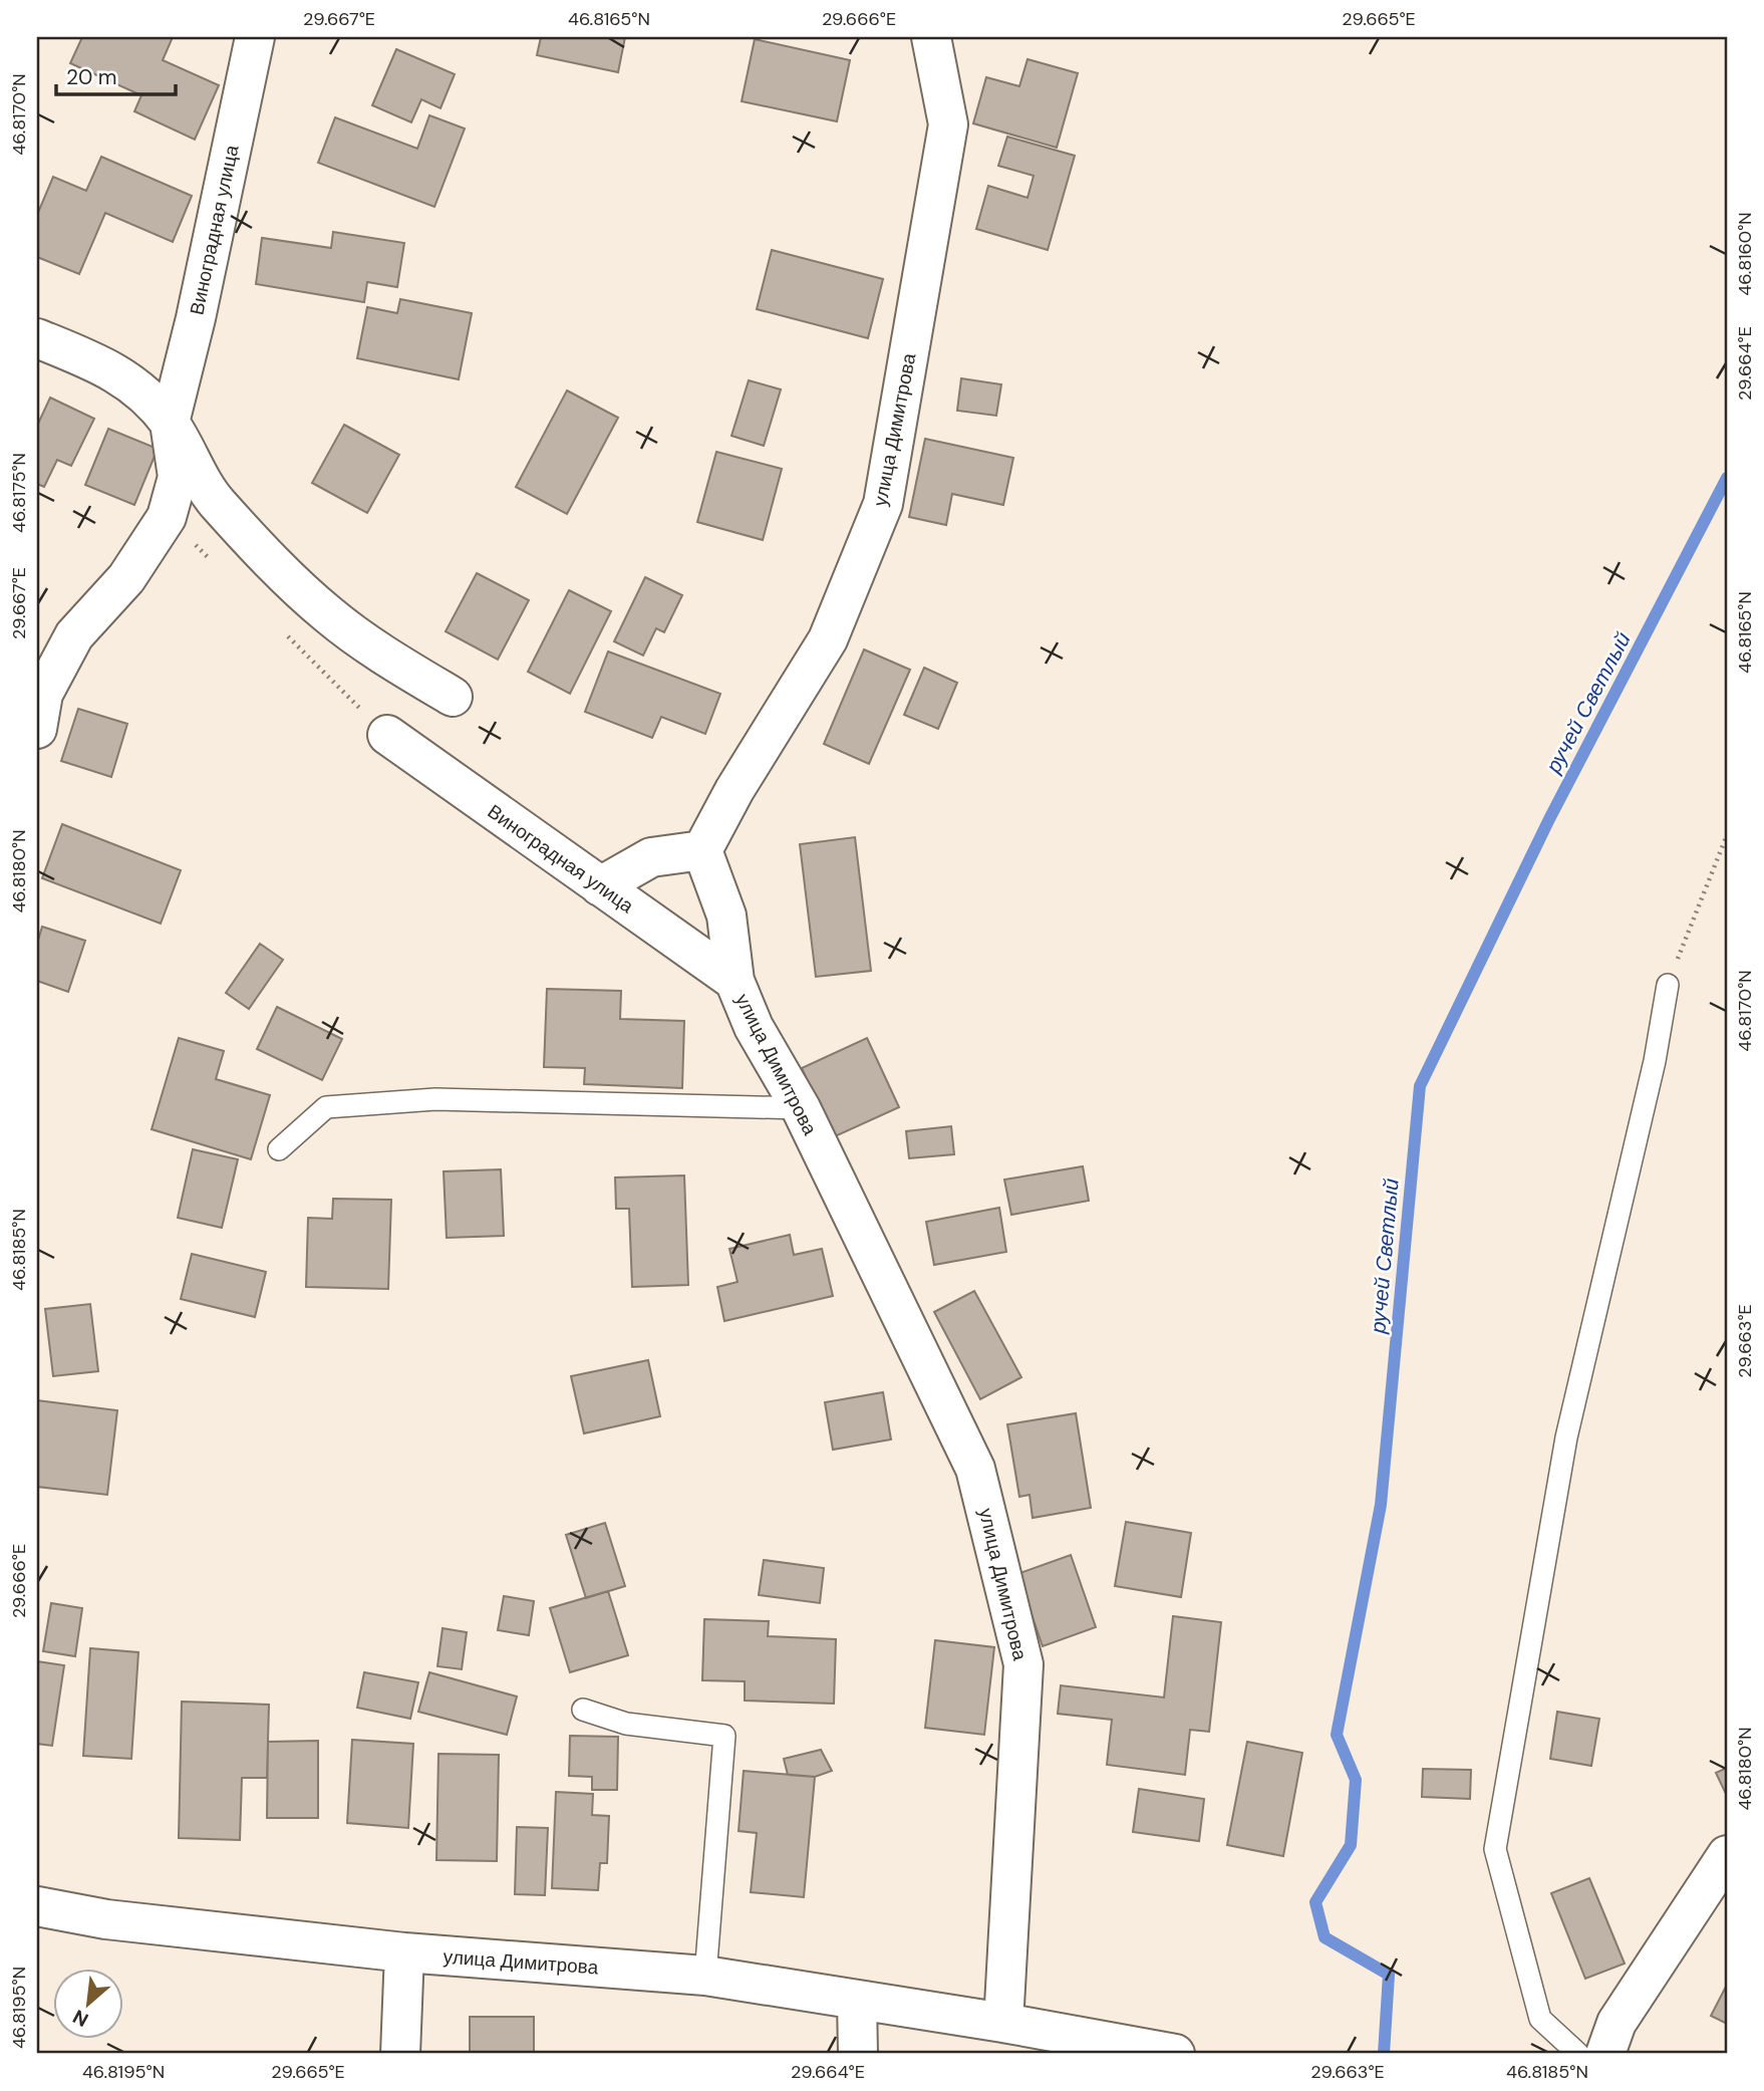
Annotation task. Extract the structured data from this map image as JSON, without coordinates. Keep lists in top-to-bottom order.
{
  "streets": {
    "street": ["Виноградная улица", "улица Димитрова"]
  },
  "crossings": [
    ["Виноградная улица", "улица Димитрова"]
  ],
  "water": ["ручей Светлый"],
  "scale_bar": "20 m",
  "north": "bottom left",
  "coordinates": [
    "29.667°E",
    "46.8165°N",
    "29.666°E",
    "29.665°E",
    "46.8170°N",
    "46.8160°N",
    "29.664°E",
    "46.8175°N",
    "46.8180°N",
    "46.8185°N",
    "29.663°E",
    "46.8195°N"
  ]
}
